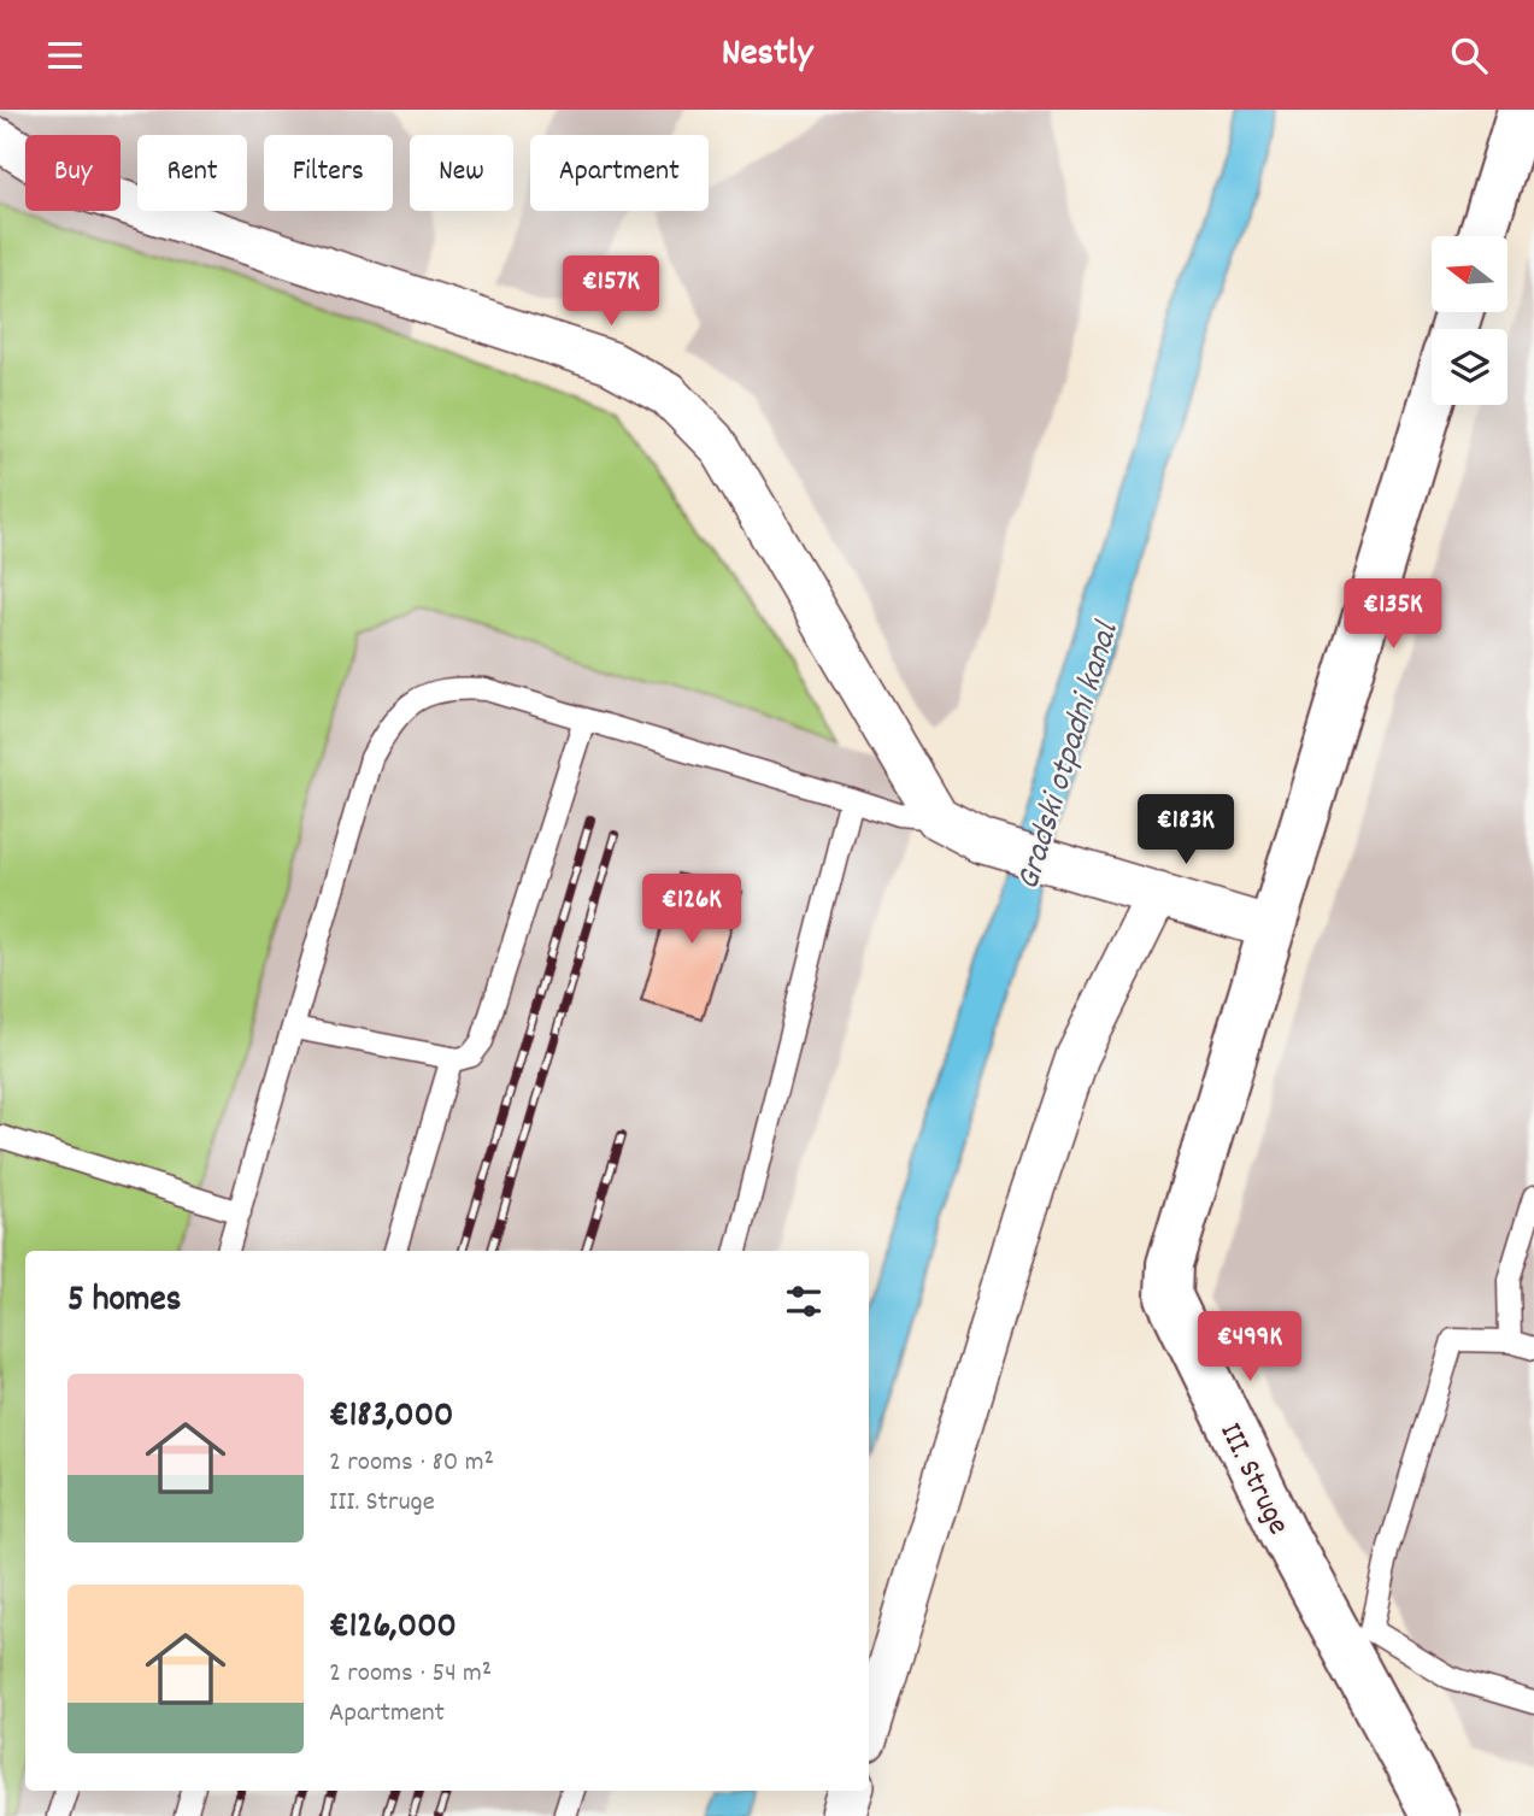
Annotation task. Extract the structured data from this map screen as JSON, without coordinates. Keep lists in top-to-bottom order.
{
  "streets": {
    "street": ["III. Struge"]
  },
  "water": ["Gradski otpadni kanal"],
  "north": "left",
  "page": {
    "header": "Nestly",
    "chip": [
      "Buy",
      "Rent",
      "Filters",
      "New",
      "Apartment"
    ],
    "price": [
      "€157K",
      "€135K",
      "€183K",
      "€126K",
      "€499K"
    ],
    "heading": "5 homes",
    "list": [
      {
        "name": "€183,000",
        "note": "2 rooms · 80 m² · III. Struge"
      },
      {
        "name": "€126,000",
        "note": "2 rooms · 54 m² · Apartment"
      }
    ]
  }
}
